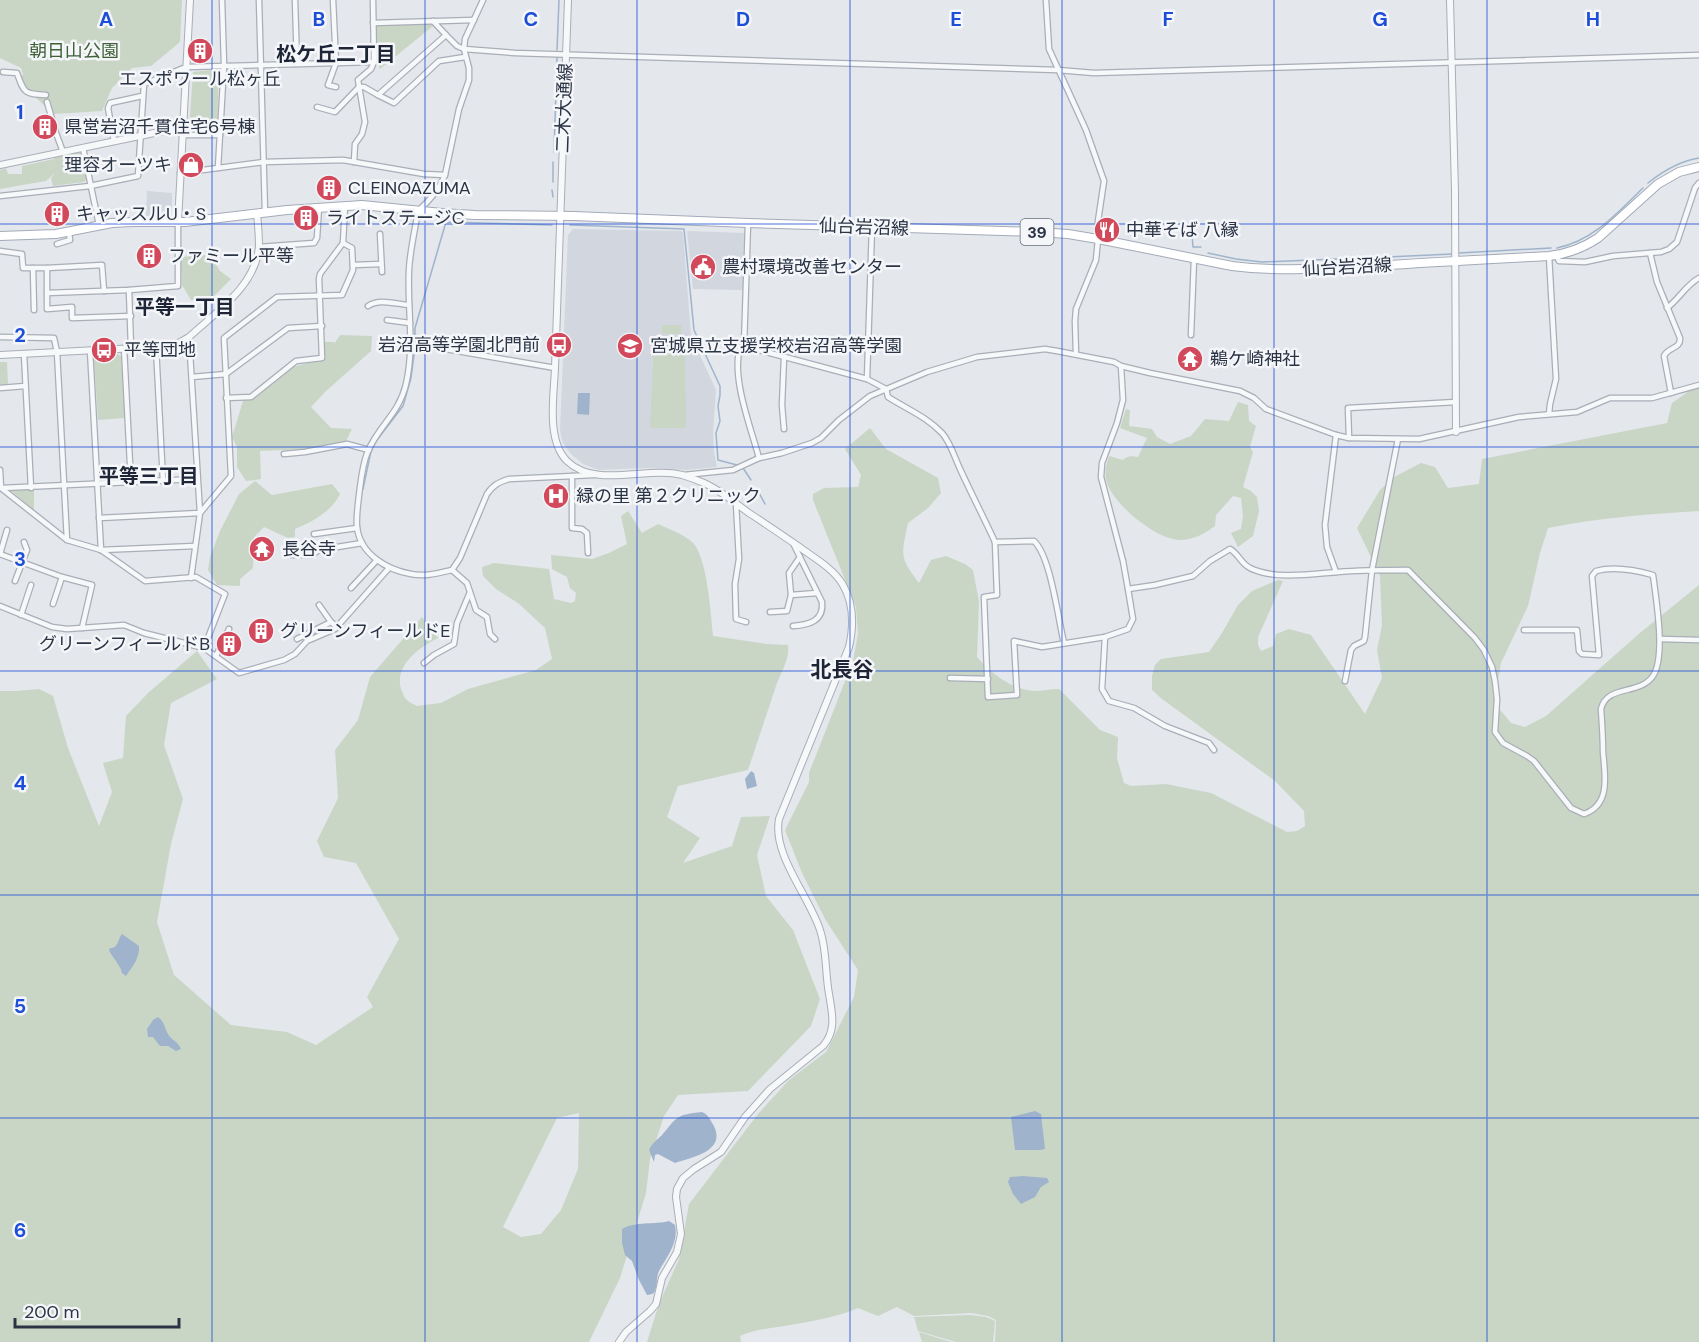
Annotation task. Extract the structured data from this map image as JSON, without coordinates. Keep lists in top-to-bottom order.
{
  "streets": {
    "main road": ["仙台岩沼線", "39"],
    "street": ["二木大通線"]
  },
  "crossings": [
    ["二木大通線", "仙台岩沼線"]
  ],
  "districts": [
    "松ケ丘二丁目",
    "平等一丁目",
    "平等三丁目",
    "北長谷"
  ],
  "parks": ["朝日山公園"],
  "places": {
    "building": [
      "エスポワール松ヶ丘",
      "県営岩沼千貫住宅6号棟",
      "CLEINOAZUMA",
      "キャッスルU・S",
      "ライトステージC",
      "ファミール平等",
      "グリーンフィールドE",
      "グリーンフィールドB"
    ],
    "shop": ["理容オーツキ"],
    "restaurant": ["中華そば 八縁"],
    "public building": ["農村環境改善センター"],
    "bus stop": ["岩沼高等学園北門前", "平等団地"],
    "school or university": ["宮城県立支援学校岩沼高等学園"],
    "temple": ["鵜ケ崎神社", "長谷寺"],
    "hospital": ["緑の里 第２クリニック"]
  },
  "scale_bar": "200 m",
  "grid": {
    "columns": [
      "A",
      "B",
      "C",
      "D",
      "E",
      "F",
      "G",
      "H"
    ],
    "rows": [
      "1",
      "2",
      "3",
      "4",
      "5",
      "6"
    ]
  }
}
